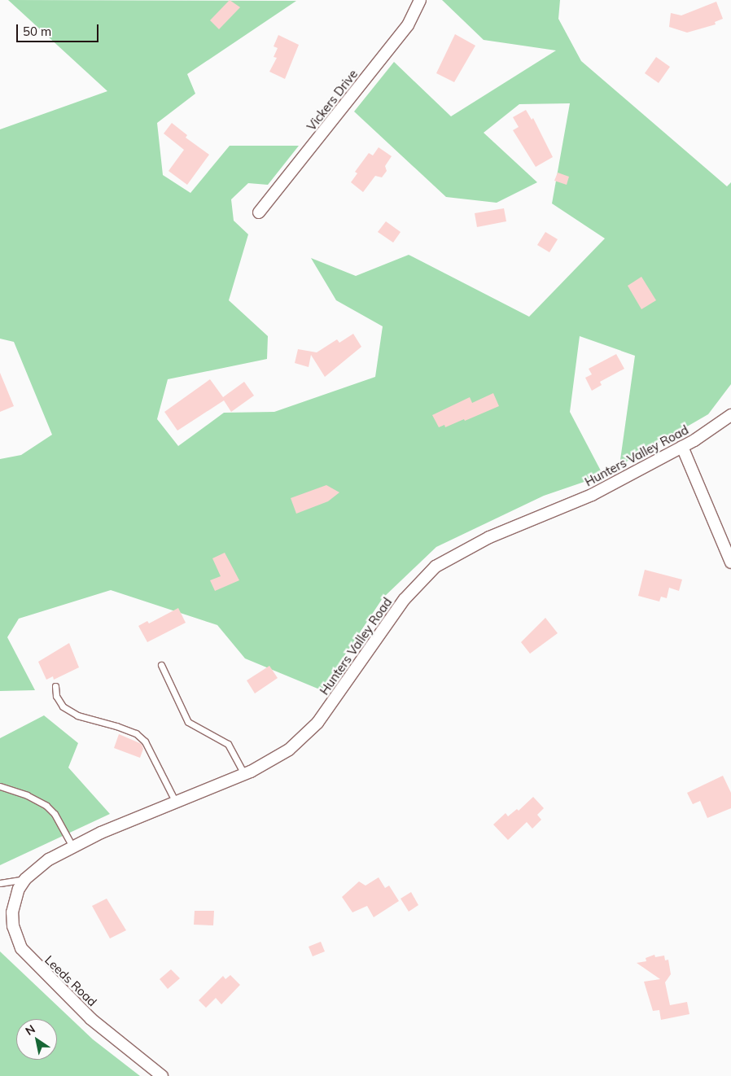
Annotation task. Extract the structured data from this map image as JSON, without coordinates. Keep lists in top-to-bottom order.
{
  "streets": {
    "street": ["Vickers Drive", "Hunters Valley Road", "Leeds Road"]
  },
  "crossings": [
    ["Hunters Valley Road", "Leeds Road"]
  ],
  "scale_bar": "50 m",
  "north": "top left"
}
